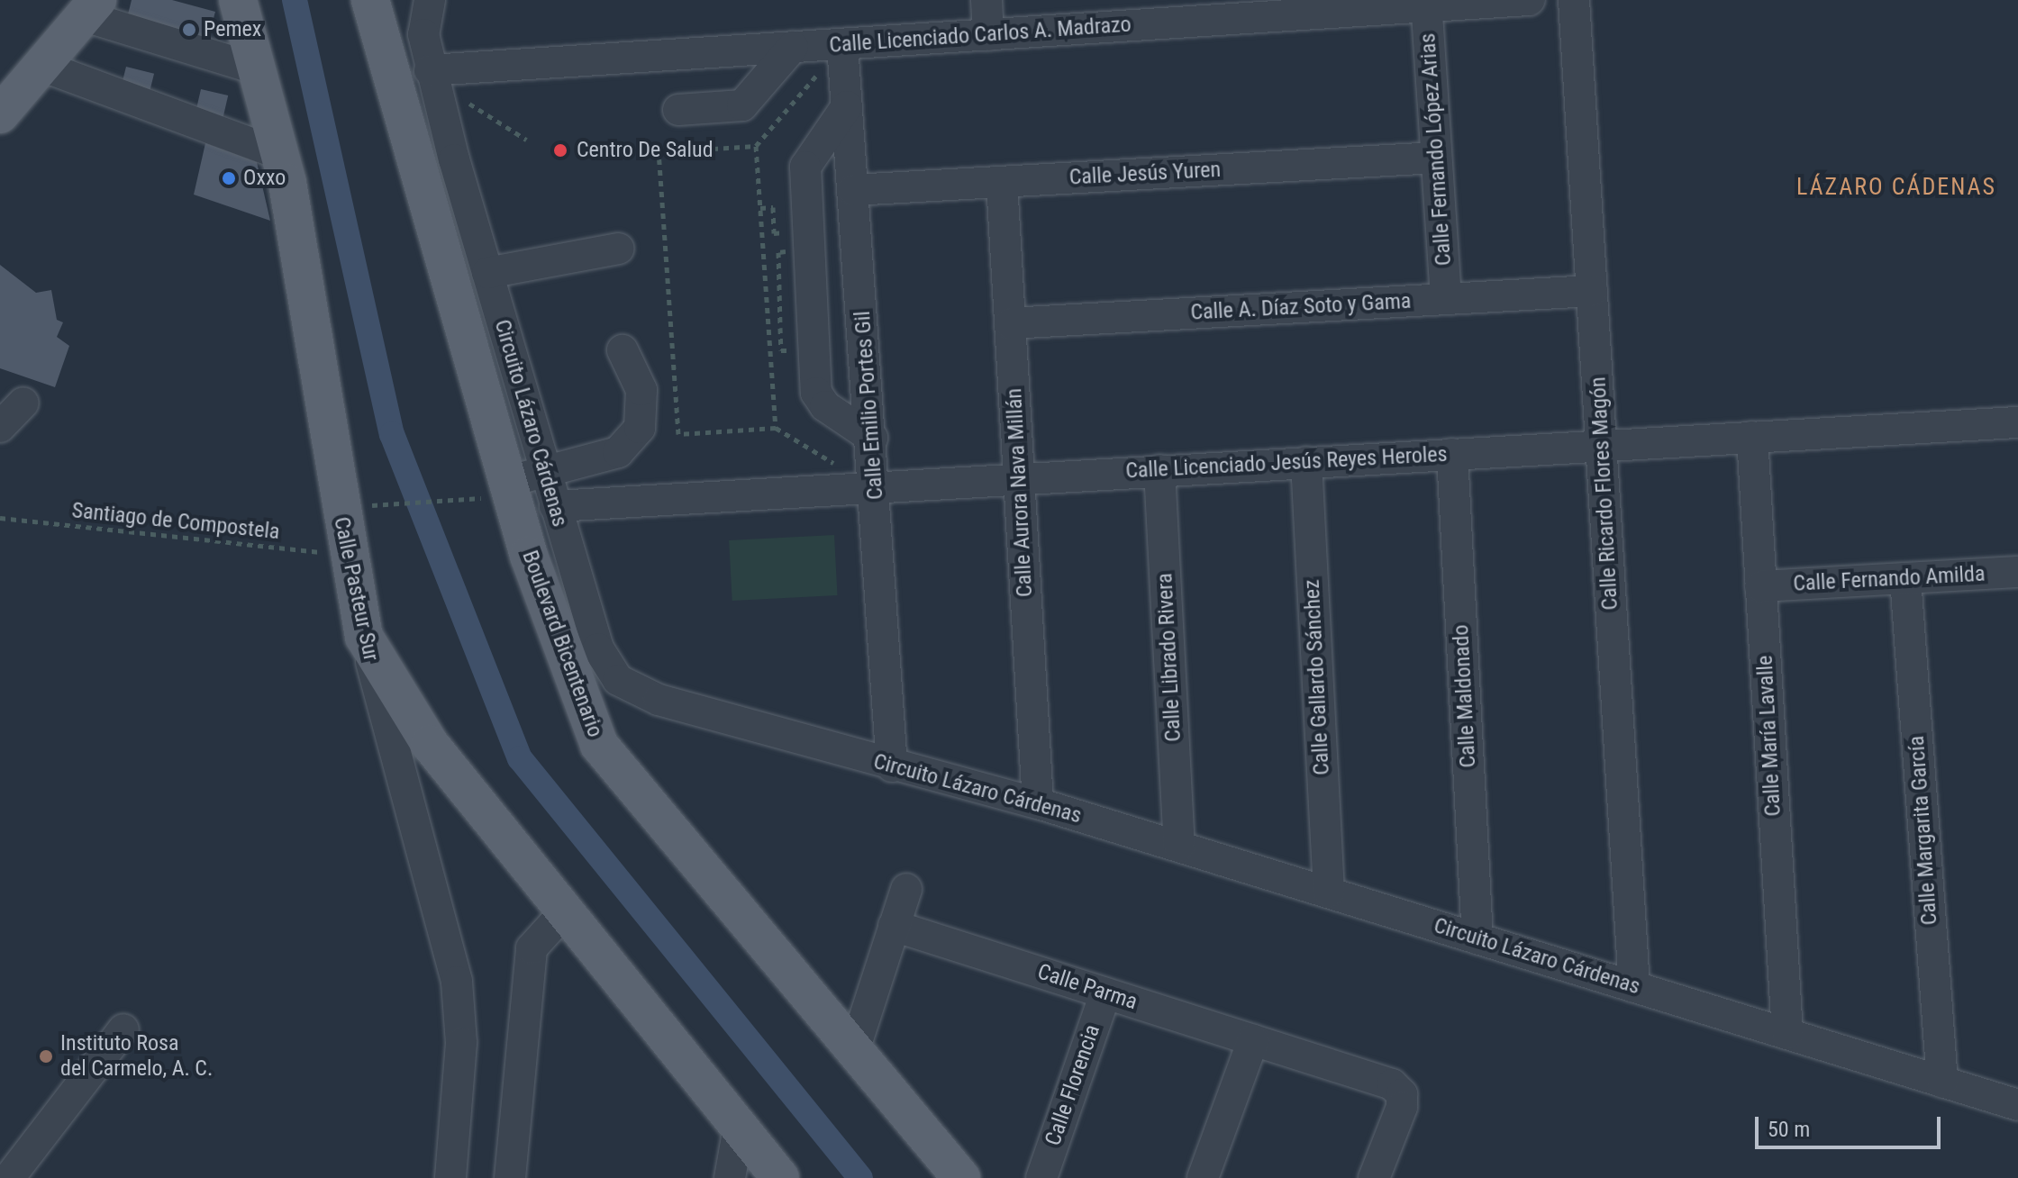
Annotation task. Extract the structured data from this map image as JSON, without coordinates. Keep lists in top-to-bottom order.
{
  "streets": {
    "main road": ["Calle Pasteur Sur", "Boulevard Bicentenario"],
    "street": [
      "Calle Licenciado Carlos A. Madrazo",
      "Calle Fernando López Arias",
      "Calle Jesús Yuren",
      "Calle A. Díaz Soto y Gama",
      "Calle Emilio Portes Gil",
      "Circuito Lázaro Cárdenas",
      "Calle Licenciado Jesús Reyes Heroles",
      "Calle Aurora Nava Millán",
      "Calle Ricardo Flores Magón",
      "Calle Fernando Amilda",
      "Calle Librado Rivera",
      "Calle Gallardo Sánchez",
      "Calle Maldonado",
      "Calle María Lavalle",
      "Calle Margarita García",
      "Calle Parma",
      "Calle Florencia"
    ],
    "path": ["Santiago de Compostela"]
  },
  "crossings": [
    ["Calle Licenciado Carlos A. Madrazo", "Calle Fernando López Arias"],
    ["Calle Licenciado Carlos A. Madrazo", "Calle Emilio Portes Gil"],
    ["Calle Licenciado Carlos A. Madrazo", "Circuito Lázaro Cárdenas"],
    ["Calle Fernando López Arias", "Calle Jesús Yuren"],
    ["Calle Fernando López Arias", "Calle A. Díaz Soto y Gama"],
    ["Calle Jesús Yuren", "Calle Emilio Portes Gil"],
    ["Calle Jesús Yuren", "Calle Aurora Nava Millán"],
    ["Calle A. Díaz Soto y Gama", "Calle Aurora Nava Millán"],
    ["Calle A. Díaz Soto y Gama", "Calle Ricardo Flores Magón"],
    ["Calle Emilio Portes Gil", "Circuito Lázaro Cárdenas"],
    ["Calle Emilio Portes Gil", "Calle Licenciado Jesús Reyes Heroles"],
    ["Circuito Lázaro Cárdenas", "Calle Licenciado Jesús Reyes Heroles"],
    ["Circuito Lázaro Cárdenas", "Calle Aurora Nava Millán"],
    ["Circuito Lázaro Cárdenas", "Calle Ricardo Flores Magón"],
    ["Circuito Lázaro Cárdenas", "Calle Librado Rivera"],
    ["Circuito Lázaro Cárdenas", "Calle Gallardo Sánchez"],
    ["Circuito Lázaro Cárdenas", "Calle Maldonado"],
    ["Circuito Lázaro Cárdenas", "Calle María Lavalle"],
    ["Circuito Lázaro Cárdenas", "Calle Margarita García"],
    ["Calle Licenciado Jesús Reyes Heroles", "Calle Aurora Nava Millán"],
    ["Calle Licenciado Jesús Reyes Heroles", "Calle Ricardo Flores Magón"],
    ["Calle Licenciado Jesús Reyes Heroles", "Calle Librado Rivera"],
    ["Calle Licenciado Jesús Reyes Heroles", "Calle Gallardo Sánchez"],
    ["Calle Licenciado Jesús Reyes Heroles", "Calle Maldonado"],
    ["Calle Licenciado Jesús Reyes Heroles", "Calle María Lavalle"],
    ["Santiago de Compostela", "Calle Pasteur Sur"],
    ["Calle Fernando Amilda", "Calle María Lavalle"],
    ["Calle Fernando Amilda", "Calle Margarita García"],
    ["Calle Parma", "Calle Florencia"]
  ],
  "districts": ["LÁZARO CÁDENAS"],
  "places": [
    "Pemex",
    "Centro De Salud",
    "Oxxo",
    "Instituto Rosa del Carmelo, A. C."
  ],
  "scale_bar": "50 m"
}
